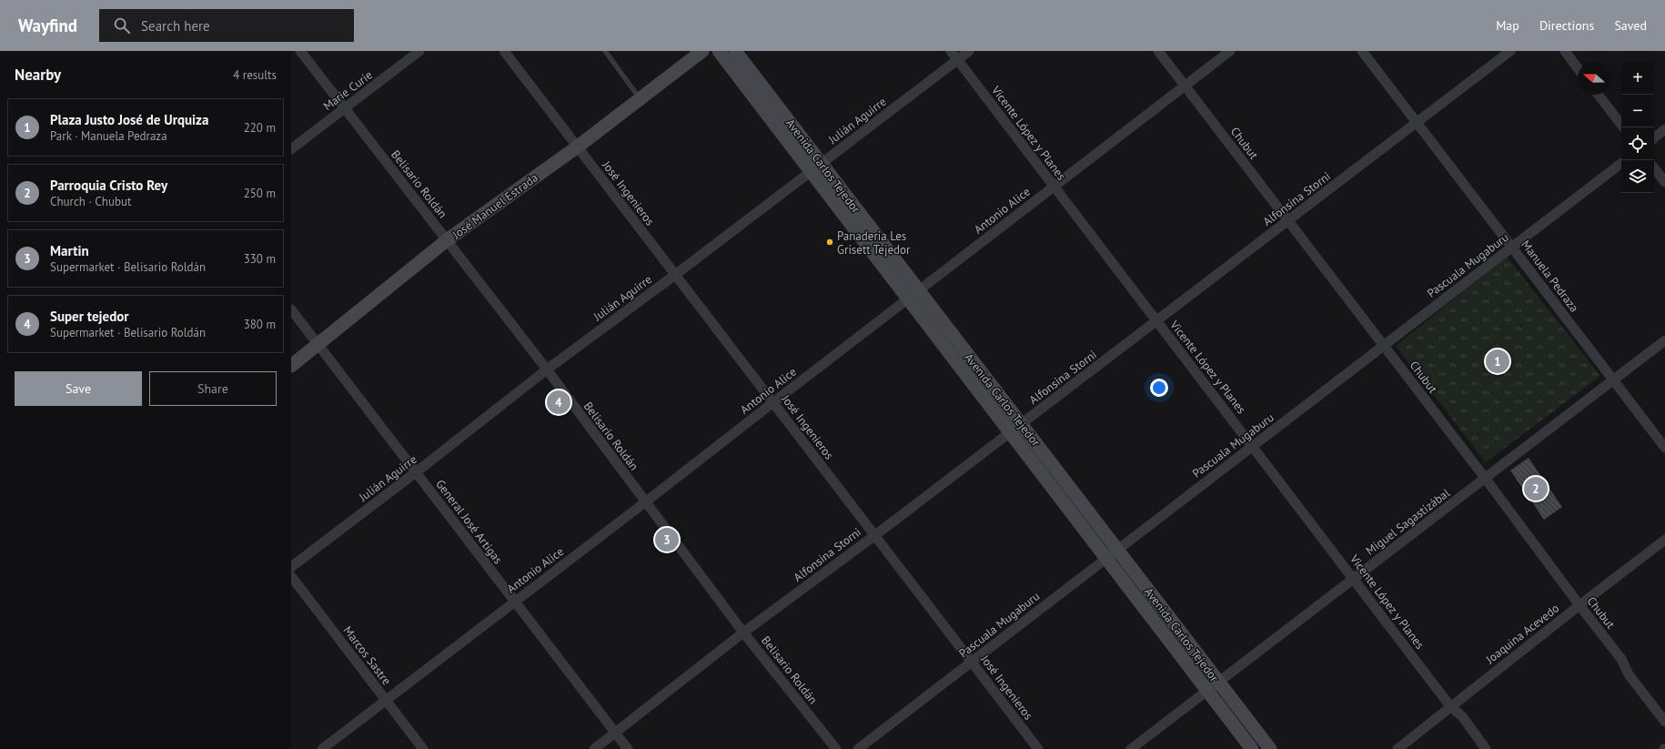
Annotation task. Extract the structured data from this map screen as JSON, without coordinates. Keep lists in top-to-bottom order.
{
  "streets": {
    "main road": ["Avenida Carlos Tejedor", "José Manuel Estrada"],
    "street": [
      "Marie Curie",
      "Julián Aguirre",
      "Vicente López y Planes",
      "Chubut",
      "Belisario Roldán",
      "José Ingenieros",
      "Alfonsina Storni",
      "Antonio Alice",
      "Pascuala Mugaburu",
      "Manuela Pedraza",
      "General José Artigas",
      "Miguel Sagastizábal",
      "Joaquina Acevedo",
      "Marcos Sastre"
    ]
  },
  "crossings": [
    ["Marie Curie", "Belisario Roldán"],
    ["Julián Aguirre", "Vicente López y Planes"],
    ["Julián Aguirre", "Avenida Carlos Tejedor"],
    ["Julián Aguirre", "Belisario Roldán"],
    ["Julián Aguirre", "José Ingenieros"],
    ["Julián Aguirre", "General José Artigas"],
    ["Vicente López y Planes", "Alfonsina Storni"],
    ["Vicente López y Planes", "Antonio Alice"],
    ["Vicente López y Planes", "Pascuala Mugaburu"],
    ["Vicente López y Planes", "Miguel Sagastizábal"],
    ["Vicente López y Planes", "Joaquina Acevedo"],
    ["Chubut", "Alfonsina Storni"],
    ["Chubut", "Antonio Alice"],
    ["Chubut", "Pascuala Mugaburu"],
    ["Chubut", "Miguel Sagastizábal"],
    ["Chubut", "Joaquina Acevedo"],
    ["Avenida Carlos Tejedor", "Alfonsina Storni"],
    ["Avenida Carlos Tejedor", "Antonio Alice"],
    ["Avenida Carlos Tejedor", "Pascuala Mugaburu"],
    ["Avenida Carlos Tejedor", "Miguel Sagastizábal"],
    ["Belisario Roldán", "Alfonsina Storni"],
    ["Belisario Roldán", "José Manuel Estrada"],
    ["Belisario Roldán", "Antonio Alice"],
    ["José Ingenieros", "Alfonsina Storni"],
    ["José Ingenieros", "José Manuel Estrada"],
    ["José Ingenieros", "Antonio Alice"],
    ["José Ingenieros", "Pascuala Mugaburu"],
    ["Alfonsina Storni", "Manuela Pedraza"],
    ["Alfonsina Storni", "General José Artigas"],
    ["José Manuel Estrada", "General José Artigas"],
    ["Antonio Alice", "General José Artigas"],
    ["Antonio Alice", "Marcos Sastre"],
    ["Pascuala Mugaburu", "Manuela Pedraza"],
    ["Manuela Pedraza", "Miguel Sagastizábal"]
  ],
  "places": ["Panaderia Les Grisett Tejedor"],
  "north": "left",
  "page": {
    "header": "Wayfind",
    "search": "Search here",
    "nav": ["Map", "Directions", "Saved"],
    "heading": ["Nearby", "4 results"],
    "map_buttons": ["+", "−"],
    "list": [
      {
        "mark": "1",
        "name": "Plaza Justo José de Urquiza",
        "note": "Park · Manuela Pedraza",
        "value": "220 m"
      },
      {
        "mark": "2",
        "name": "Parroquia Cristo Rey",
        "note": "Church · Chubut",
        "value": "250 m"
      },
      {
        "mark": "3",
        "name": "Martin",
        "note": "Supermarket · Belisario Roldán",
        "value": "330 m"
      },
      {
        "mark": "4",
        "name": "Super tejedor",
        "note": "Supermarket · Belisario Roldán",
        "value": "380 m"
      }
    ],
    "pins": [
      "1",
      "4",
      "2",
      "3"
    ],
    "buttons": ["Save", "Share"]
  }
}
